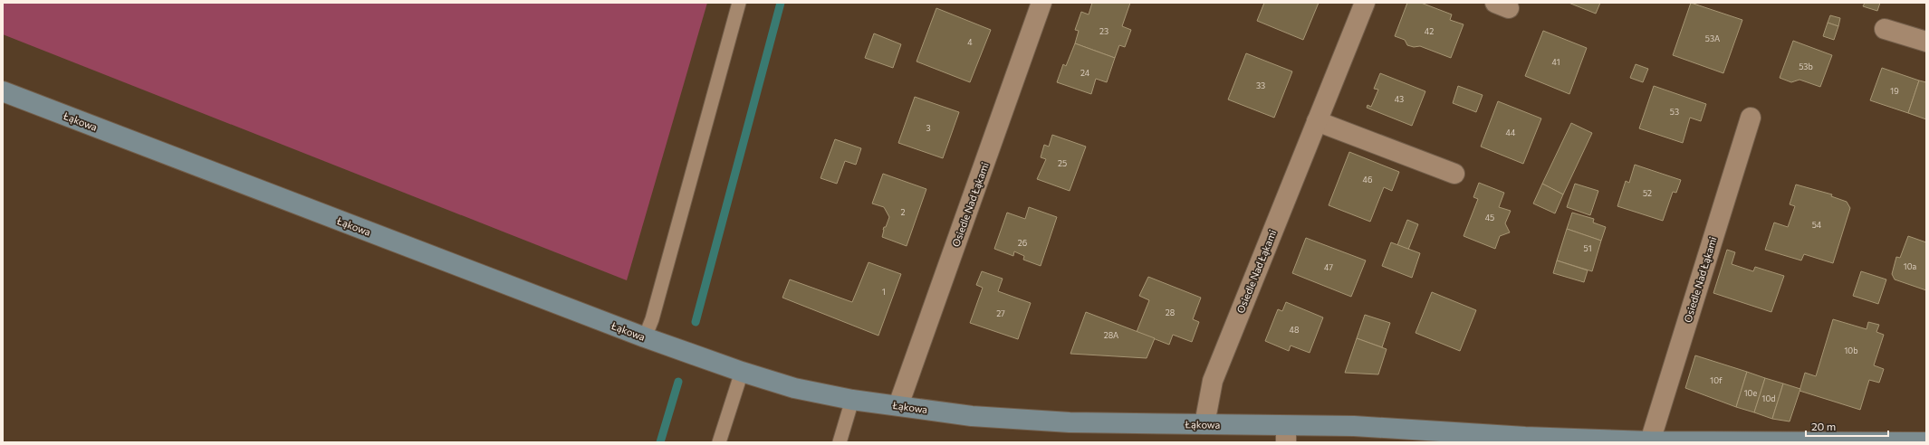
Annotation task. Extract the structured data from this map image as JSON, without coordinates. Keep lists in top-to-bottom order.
{
  "streets": {
    "street": ["Łąkowa", "Osiedle Nad Łąkami"]
  },
  "crossings": [
    ["Łąkowa", "Osiedle Nad Łąkami"]
  ],
  "house_numbers": [
    "23",
    "42",
    "53A",
    "4",
    "41",
    "53b",
    "24",
    "33",
    "19",
    "43",
    "53",
    "3",
    "44",
    "25",
    "46",
    "52",
    "2",
    "45",
    "54",
    "26",
    "51",
    "10a",
    "47",
    "1",
    "28",
    "27",
    "48",
    "28A",
    "10b",
    "10f",
    "10e",
    "10d"
  ],
  "scale_bar": "20 m"
}
